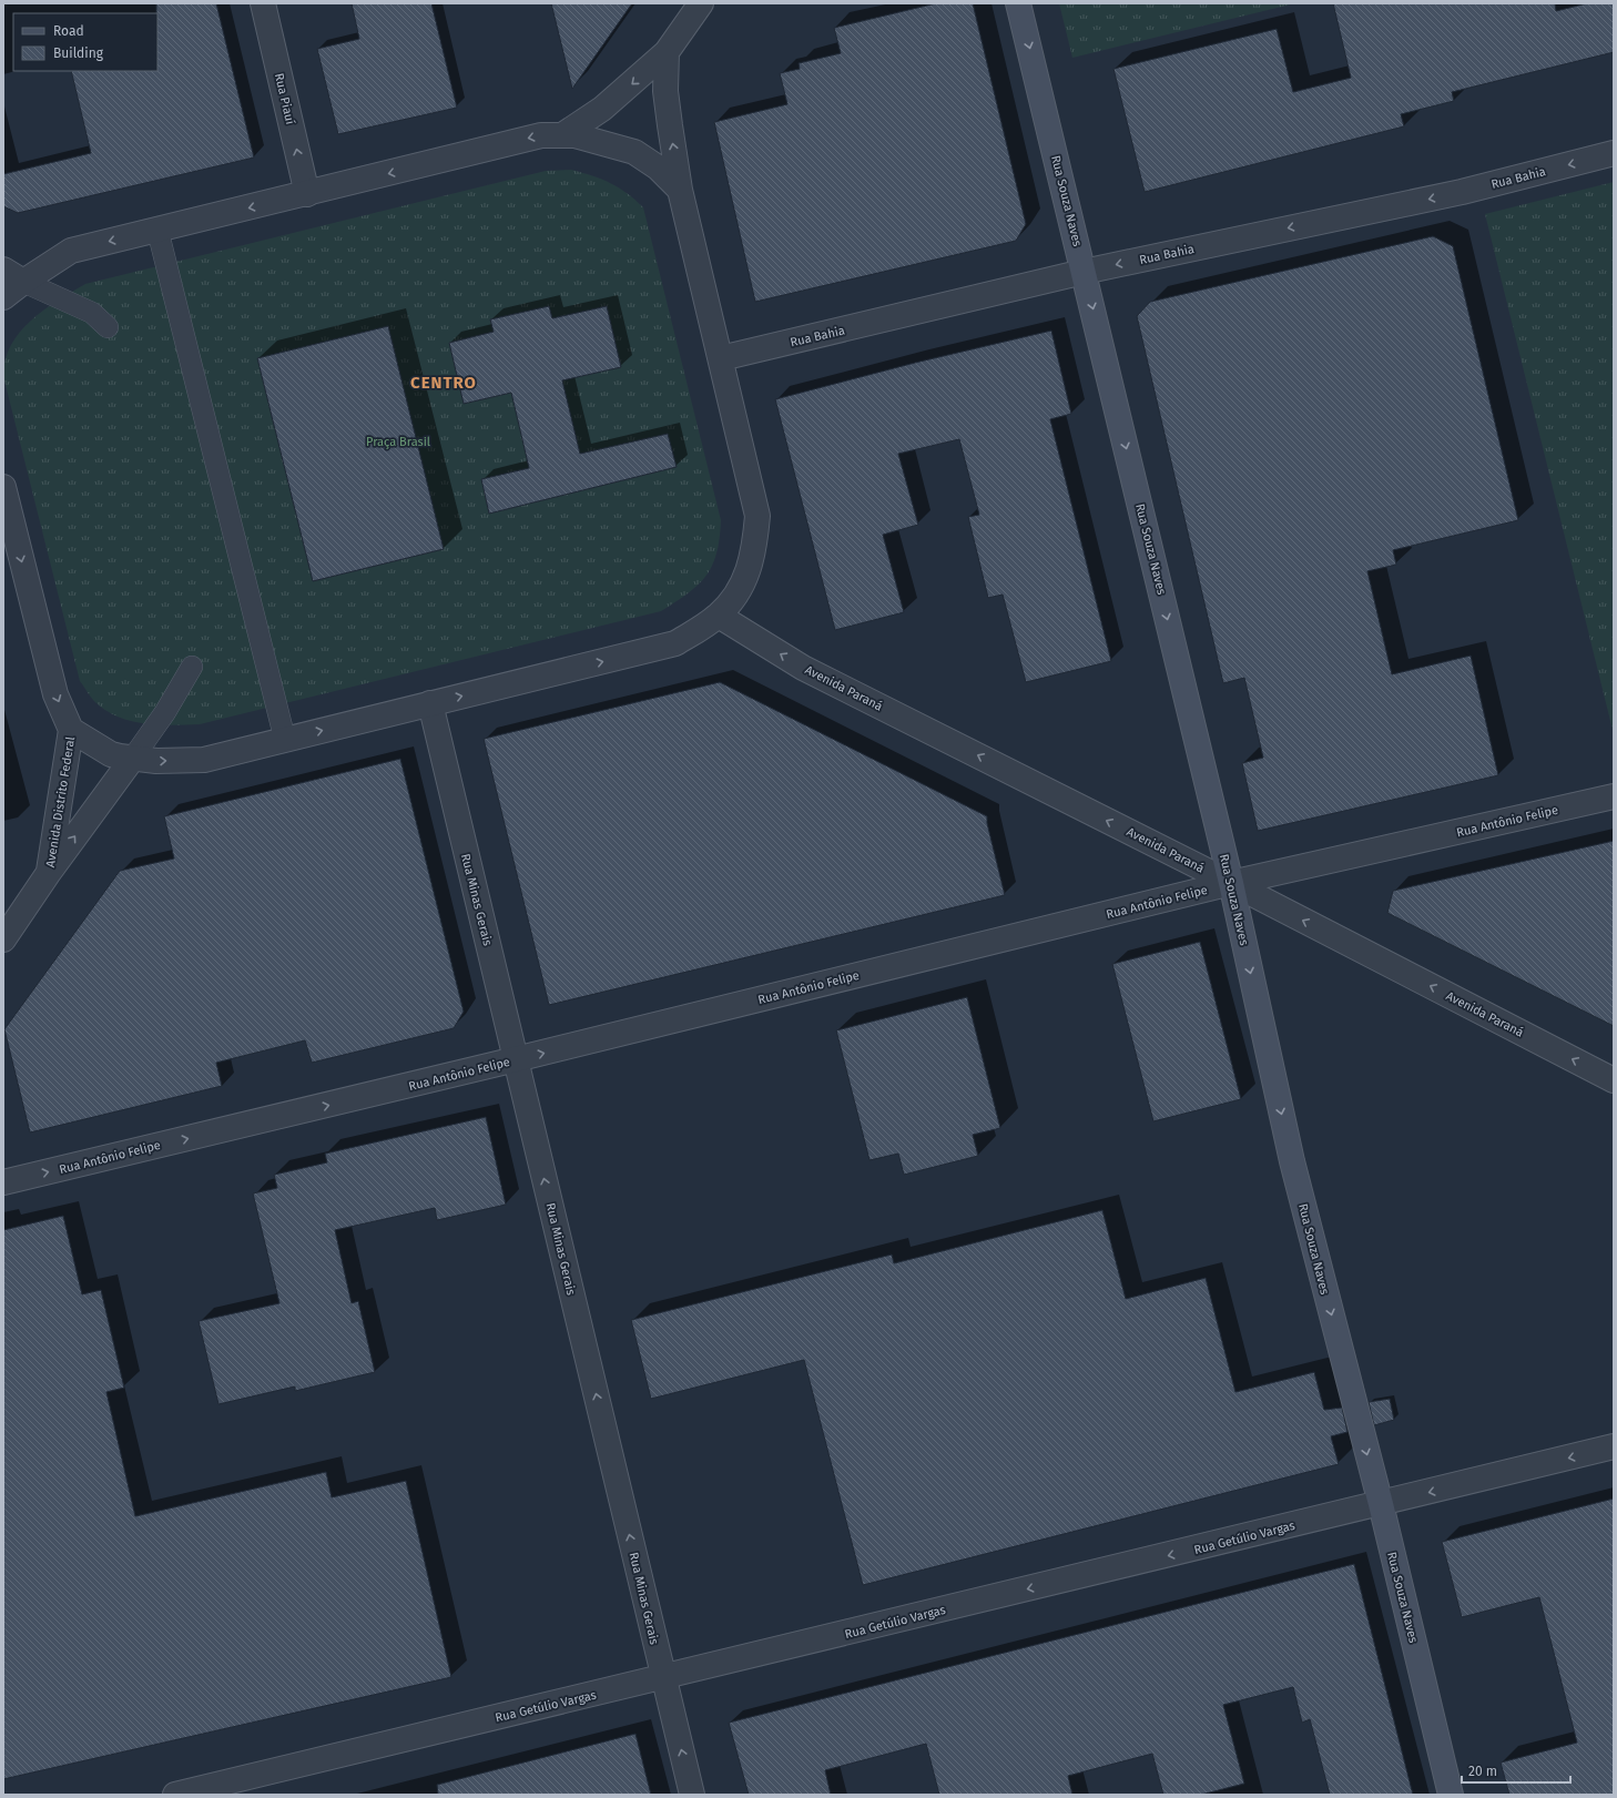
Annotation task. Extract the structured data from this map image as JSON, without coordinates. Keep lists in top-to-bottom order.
{
  "streets": {
    "main road": ["Rua Souza Naves"],
    "street": [
      "Rua Piauí",
      "Rua Bahia",
      "Avenida Paraná",
      "Avenida Distrito Federal",
      "Rua Antônio Felipe",
      "Rua Minas Gerais",
      "Rua Getúlio Vargas"
    ]
  },
  "crossings": [
    ["Rua Bahia", "Rua Souza Naves"],
    ["Rua Souza Naves", "Avenida Paraná"],
    ["Rua Souza Naves", "Rua Antônio Felipe"],
    ["Rua Souza Naves", "Rua Getúlio Vargas"],
    ["Avenida Paraná", "Rua Antônio Felipe"],
    ["Rua Antônio Felipe", "Rua Minas Gerais"],
    ["Rua Minas Gerais", "Rua Getúlio Vargas"]
  ],
  "one_way": [
    "Rua Piauí",
    "Rua Bahia",
    "Rua Souza Naves",
    "Avenida Paraná",
    "Avenida Distrito Federal",
    "Rua Antônio Felipe",
    "Rua Minas Gerais",
    "Rua Getúlio Vargas"
  ],
  "districts": ["CENTRO"],
  "parks": ["Praça Brasil"],
  "legend": ["Road", "Building"],
  "scale_bar": "20 m"
}
